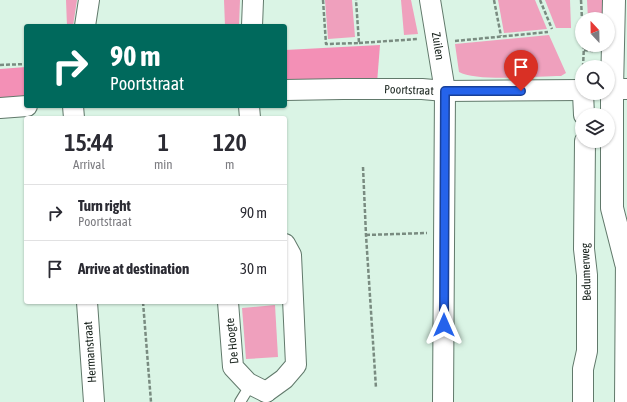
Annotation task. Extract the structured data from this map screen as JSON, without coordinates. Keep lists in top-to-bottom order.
{
  "streets": {
    "street": [
      "Zuilen",
      "Poortstraat",
      "Bedumerweg",
      "De Hoogte",
      "Hermanstraat"
    ]
  },
  "crossings": [
    ["Zuilen", "Poortstraat"]
  ],
  "north": "top",
  "page": {
    "turn": ["90 m", "Poortstraat"],
    "eta": [
      "15:44",
      "Arrival",
      "1",
      "min",
      "120",
      "m"
    ],
    "list": [
      {
        "name": "Turn right",
        "note": "Poortstraat",
        "value": "90 m"
      },
      {
        "name": "Arrive at destination",
        "value": "30 m"
      }
    ]
  }
}
